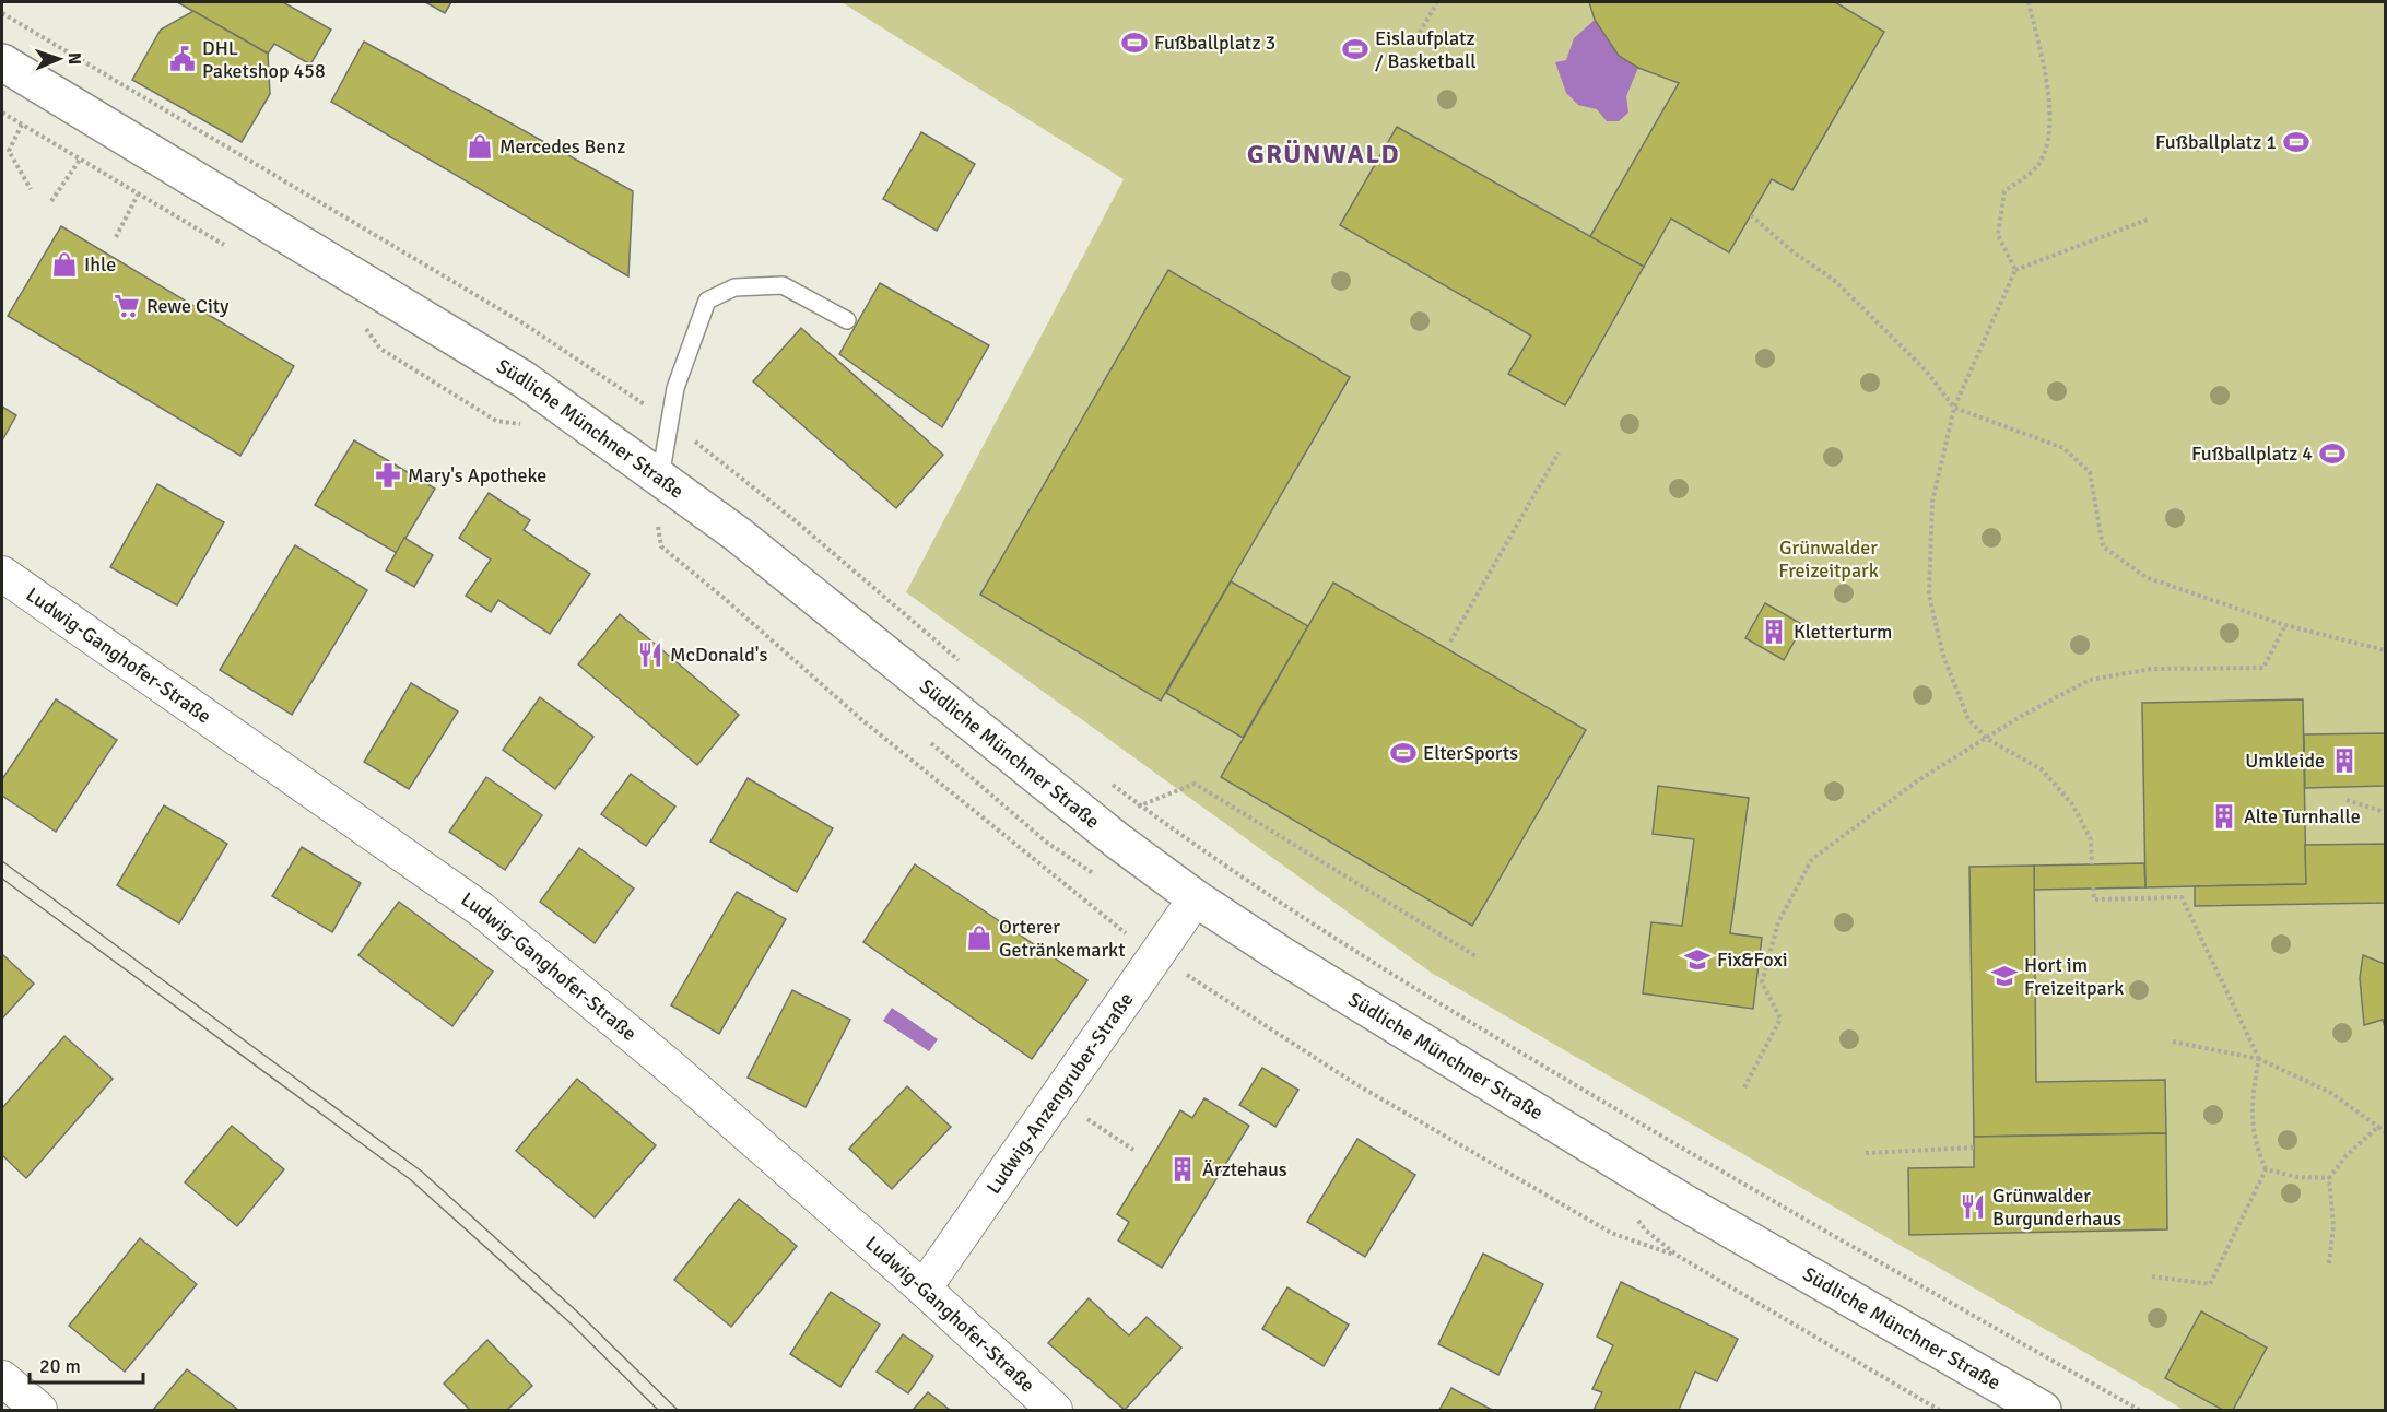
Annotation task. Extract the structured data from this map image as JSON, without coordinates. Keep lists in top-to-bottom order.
{
  "streets": {
    "main road": ["Südliche Münchner Straße"],
    "street": ["Ludwig-Ganghofer-Straße", "Ludwig-Anzengruber-Straße"]
  },
  "crossings": [
    ["Südliche Münchner Straße", "Ludwig-Anzengruber-Straße"],
    ["Ludwig-Ganghofer-Straße", "Ludwig-Anzengruber-Straße"]
  ],
  "districts": ["GRÜNWALD"],
  "parks": ["Grünwalder Freizeitpark"],
  "places": {
    "sports": [
      "Fußballplatz 3",
      "Eislaufplatz / Basketball",
      "Fußballplatz 1",
      "Fußballplatz 4",
      "ElterSports"
    ],
    "public building": ["DHL Paketshop 458"],
    "shop": ["Mercedes Benz", "Ihle", "Orterer Getränkemarkt"],
    "supermarket": ["Rewe City"],
    "pharmacy": ["Mary's Apotheke"],
    "building": [
      "Kletterturm",
      "Umkleide",
      "Alte Turnhalle",
      "Ärztehaus"
    ],
    "restaurant": ["McDonald's", "Grünwalder Burgunderhaus"],
    "school or university": ["Fix&Foxi", "Hort im Freizeitpark"]
  },
  "scale_bar": "20 m",
  "north": "right"
}
